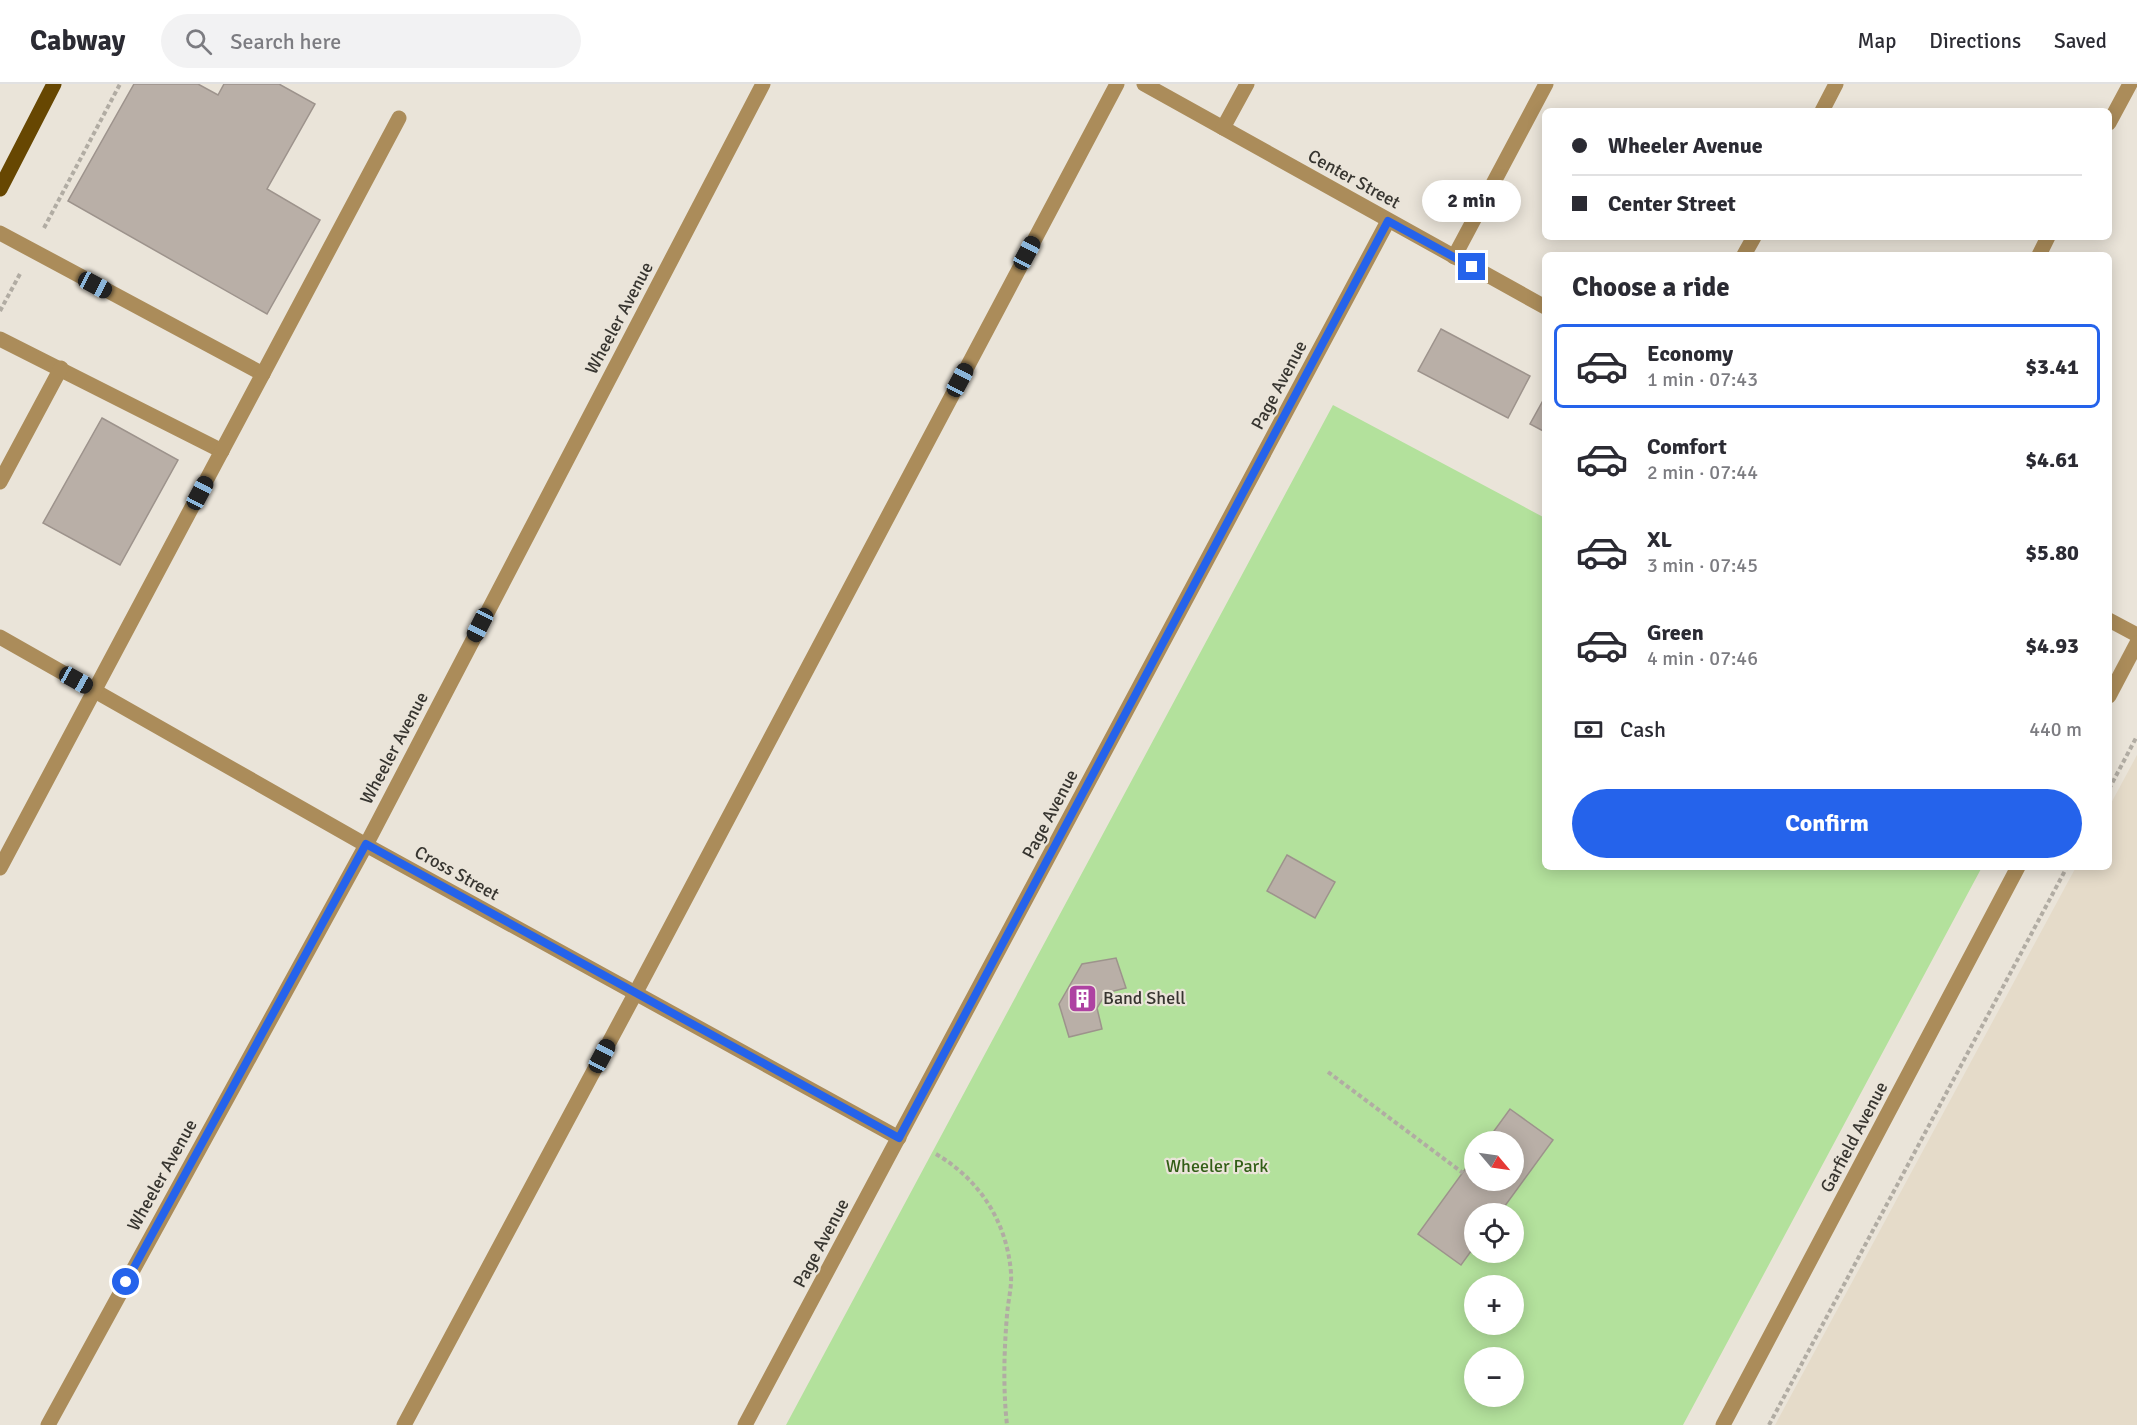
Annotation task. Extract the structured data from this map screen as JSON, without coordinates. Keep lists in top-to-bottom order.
{
  "streets": {
    "street": [
      "Center Street",
      "Wheeler Avenue",
      "Page Avenue",
      "Cross Street",
      "Garfield Avenue"
    ]
  },
  "crossings": [
    ["Center Street", "Page Avenue"],
    ["Wheeler Avenue", "Cross Street"],
    ["Page Avenue", "Cross Street"]
  ],
  "parks": ["Wheeler Park"],
  "places": {
    "building": ["Band Shell"]
  },
  "north": "bottom right",
  "page": {
    "header": "Cabway",
    "search": "Search here",
    "nav": ["Map", "Directions", "Saved"],
    "banner": ["Wheeler Avenue", "Center Street"],
    "bubble": "2 min",
    "heading": "Choose a ride",
    "list": [
      {
        "name": "Economy",
        "note": "1 min · 07:43",
        "value": "$3.41"
      },
      {
        "name": "Comfort",
        "note": "2 min · 07:44",
        "value": "$4.61"
      },
      {
        "name": "XL",
        "note": "3 min · 07:45",
        "value": "$5.80"
      },
      {
        "name": "Green",
        "note": "4 min · 07:46",
        "value": "$4.93"
      }
    ],
    "pay": ["Cash", "440 m"],
    "buttons": "Confirm",
    "map_buttons": ["+", "−"]
  }
}
